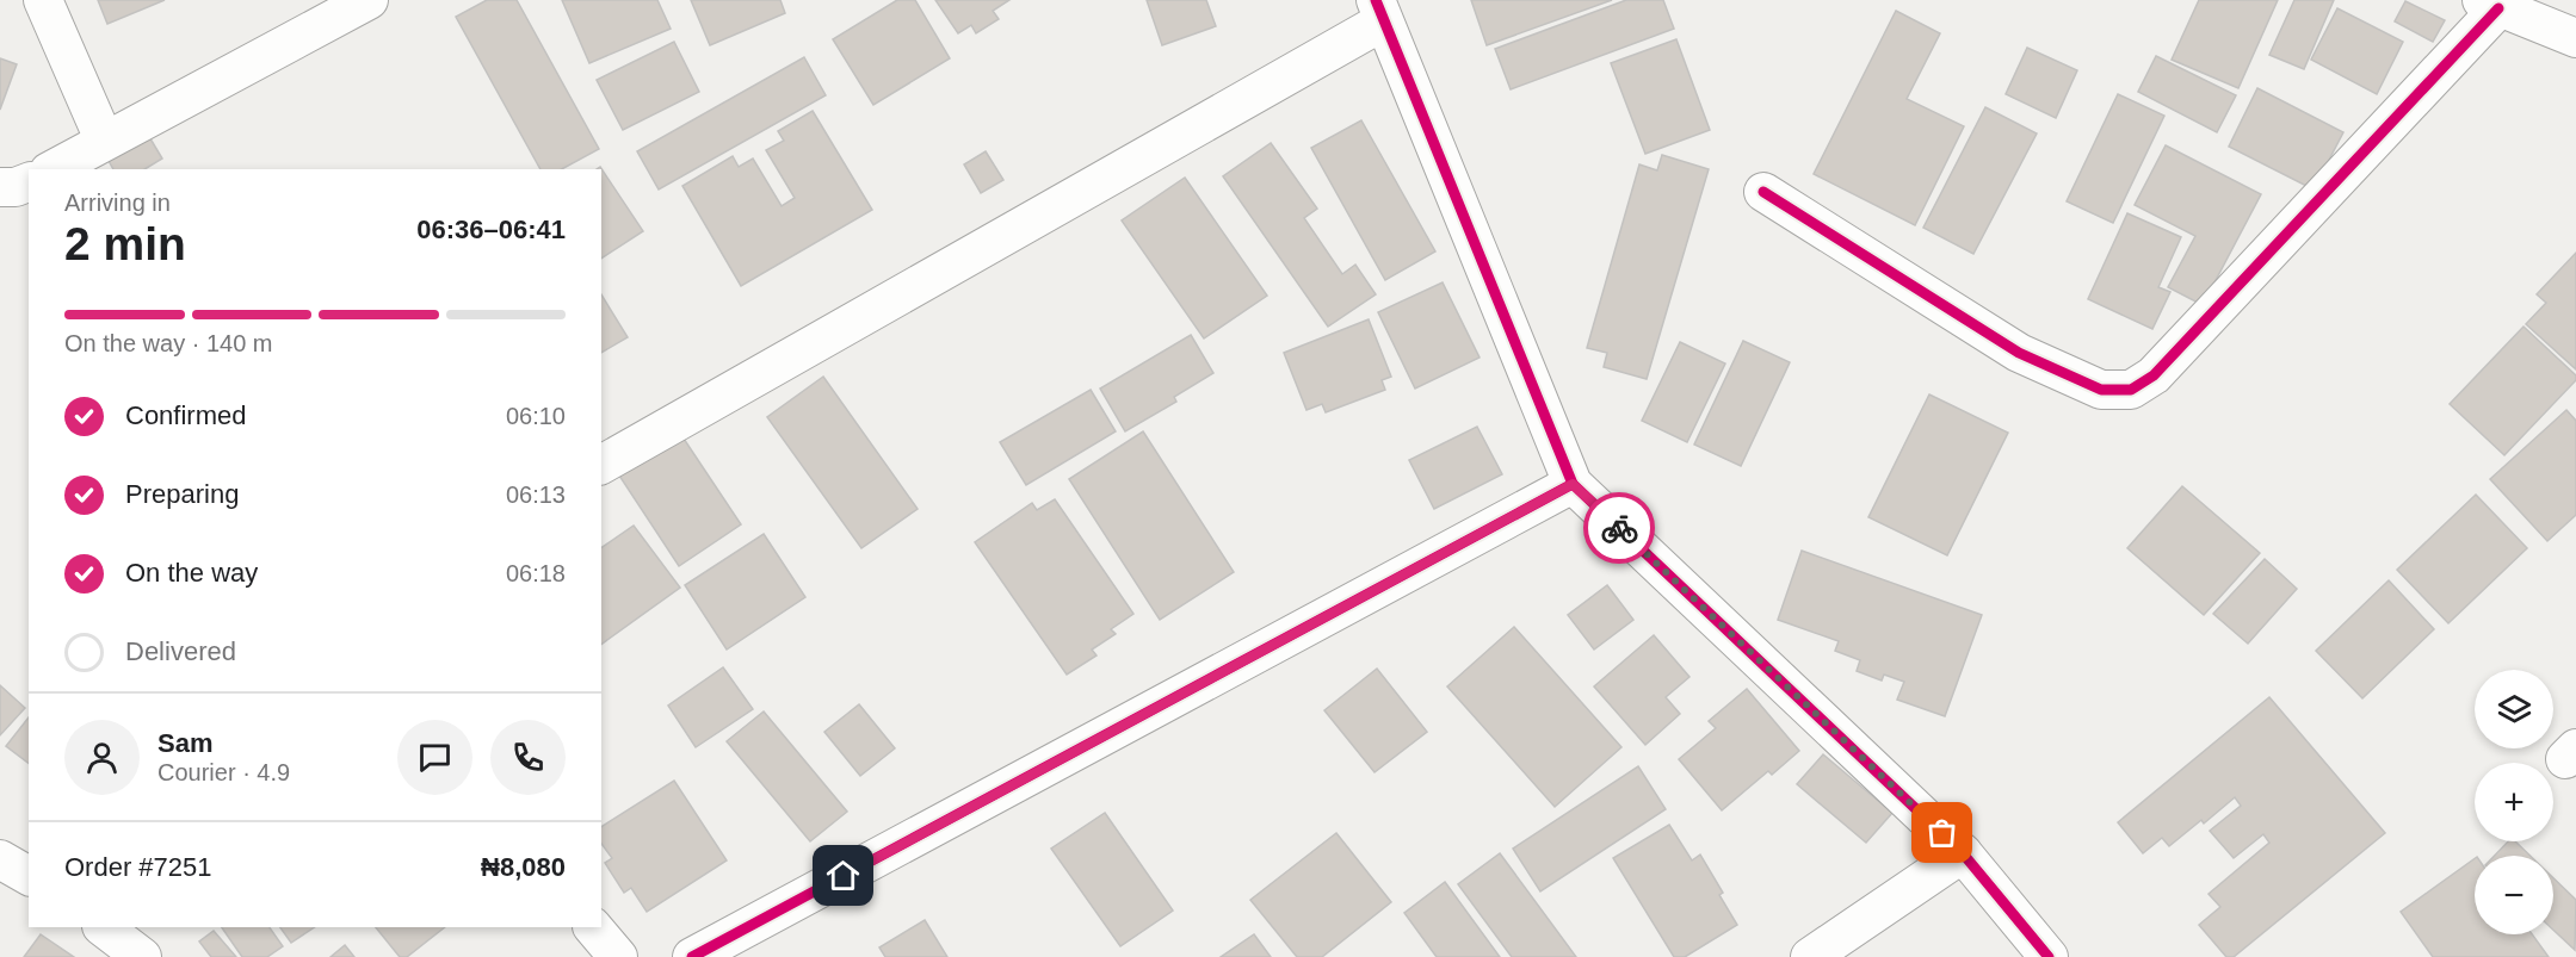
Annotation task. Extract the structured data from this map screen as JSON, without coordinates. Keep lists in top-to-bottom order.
{
  "page": {
    "heading": ["2 min", "Arriving in", "06:36–06:41"],
    "panel": [
      "Sam",
      "Courier · 4.9",
      "Order #7251",
      "₦8,080"
    ],
    "bar": "On the way · 140 m",
    "list": [
      ["Confirmed", "06:10"],
      ["Preparing", "06:13"],
      ["On the way", "06:18"],
      "Delivered"
    ],
    "map_buttons": ["+", "−"]
  }
}
